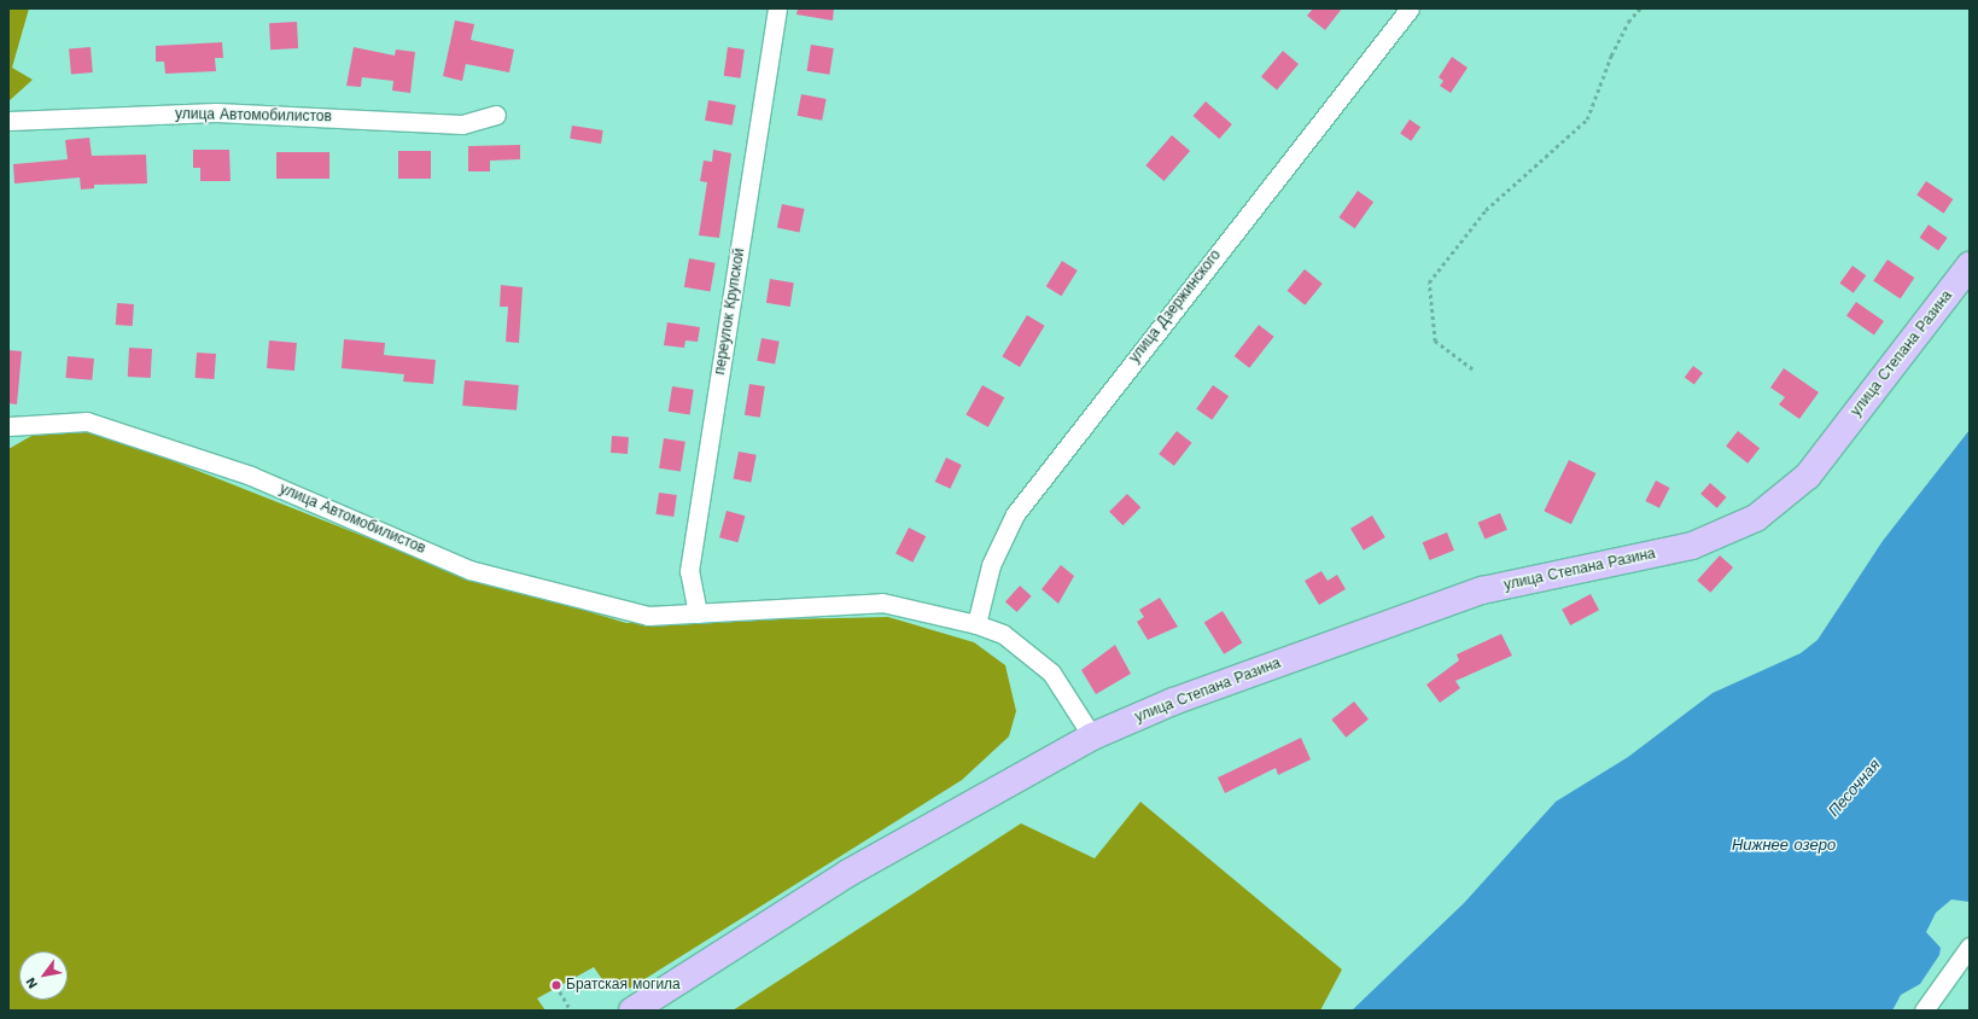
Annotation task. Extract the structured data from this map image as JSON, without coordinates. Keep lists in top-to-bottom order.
{
  "streets": {
    "main road": ["улица Степана Разина"],
    "street": ["улица Автомобилистов", "улица Дзержинского", "переулок Крупской"]
  },
  "crossings": [
    ["улица Автомобилистов", "улица Дзержинского"],
    ["улица Автомобилистов", "переулок Крупской"],
    ["улица Автомобилистов", "улица Степана Разина"]
  ],
  "water": ["Песочная", "Нижнее озеро"],
  "places": ["Братская могила"],
  "north": "bottom left"
}
